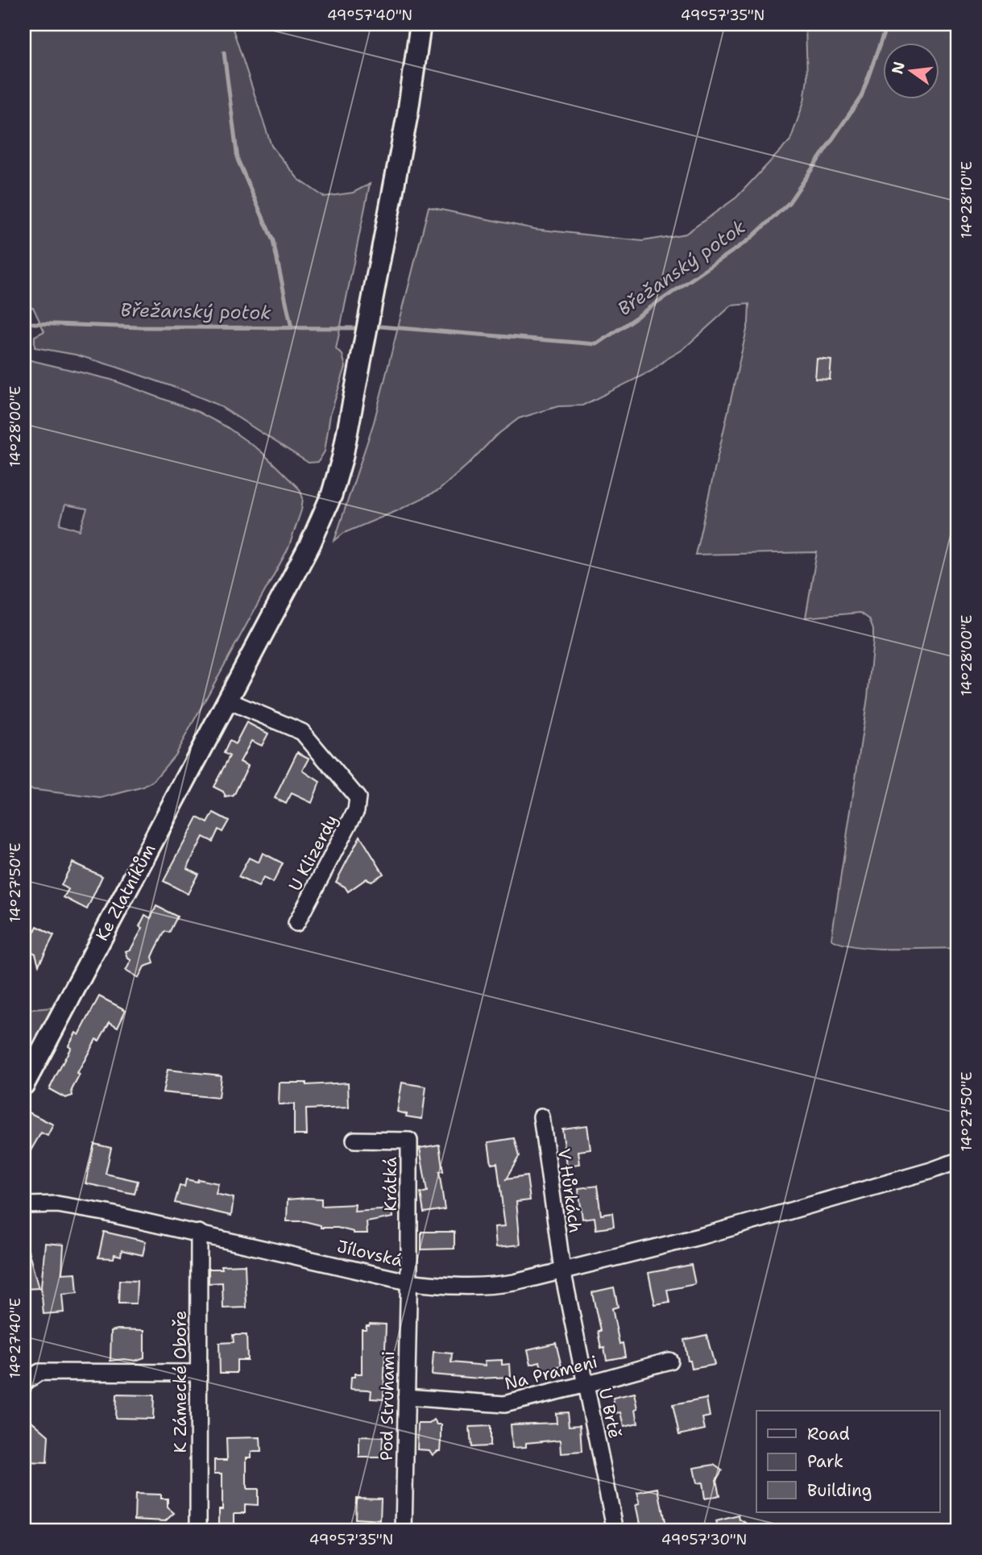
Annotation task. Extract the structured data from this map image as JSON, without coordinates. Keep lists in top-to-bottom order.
{
  "streets": {
    "main road": ["Ke Zlatníkům"],
    "street": [
      "U Klizerdy",
      "Krátká",
      "V Hůrkách",
      "Jílovská",
      "Na Prameni",
      "K Zámecké Oboře",
      "Pod Struhami",
      "U Brtě"
    ]
  },
  "crossings": [
    ["U Klizerdy", "Ke Zlatníkům"],
    ["Krátká", "Jílovská"],
    ["Krátká", "Pod Struhami"],
    ["V Hůrkách", "Jílovská"],
    ["V Hůrkách", "U Brtě"],
    ["Jílovská", "K Zámecké Oboře"],
    ["Jílovská", "Pod Struhami"],
    ["Jílovská", "U Brtě"],
    ["Na Prameni", "Pod Struhami"],
    ["Na Prameni", "U Brtě"]
  ],
  "water": ["Břežanský potok"],
  "legend": ["Road", "Park", "Building"],
  "north": "left",
  "coordinates": [
    "49°57'40\"N",
    "49°57'35\"N",
    "14°28'10\"E",
    "14°28'00\"E",
    "14°27'50\"E",
    "14°27'40\"E",
    "49°57'30\"N"
  ]
}
